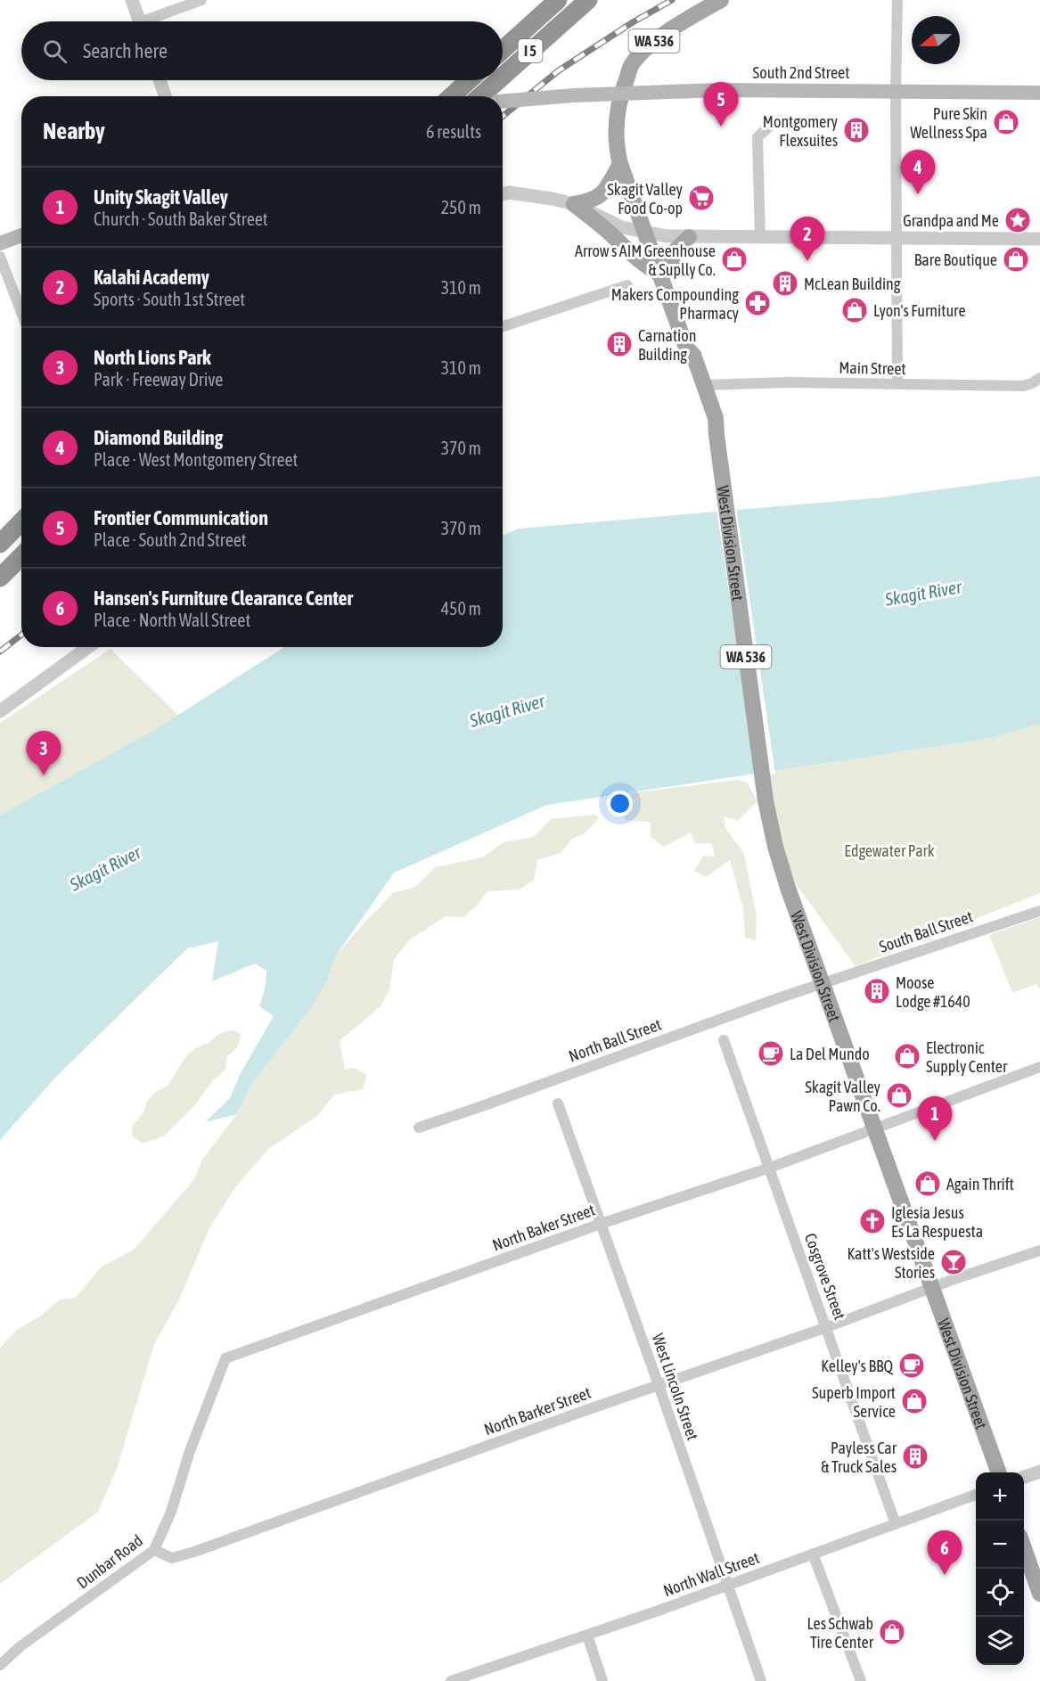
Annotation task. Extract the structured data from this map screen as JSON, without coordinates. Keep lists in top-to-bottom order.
{
  "streets": {
    "highway": ["I 5"],
    "main road": ["WA 536", "South 2nd Street", "West Division Street"],
    "street": [
      "Main Street",
      "South Ball Street",
      "North Ball Street",
      "North Baker Street",
      "Cosgrove Street",
      "West Lincoln Street",
      "North Barker Street",
      "Dunbar Road",
      "North Wall Street"
    ]
  },
  "crossings": [
    ["WA 536", "West Division Street"],
    ["Main Street", "West Division Street"],
    ["West Division Street", "South Ball Street"],
    ["West Division Street", "North Ball Street"],
    ["West Division Street", "North Baker Street"],
    ["West Division Street", "North Barker Street"],
    ["South Ball Street", "North Ball Street"],
    ["North Baker Street", "Cosgrove Street"],
    ["North Baker Street", "West Lincoln Street"],
    ["North Baker Street", "Dunbar Road"],
    ["Cosgrove Street", "North Barker Street"],
    ["Cosgrove Street", "North Wall Street"],
    ["West Lincoln Street", "North Barker Street"],
    ["West Lincoln Street", "North Wall Street"],
    ["North Barker Street", "Dunbar Road"]
  ],
  "water": ["Skagit River"],
  "parks": ["Edgewater Park"],
  "places": {
    "shop": [
      "Pure Skin Wellness Spa",
      "Arrow s AIM Greenhouse & Suplly Co.",
      "Bare Boutique",
      "Lyon's Furniture",
      "Electronic Supply Center",
      "Skagit Valley Pawn Co.",
      "Again Thrift",
      "Superb Import Service",
      "Les Schwab Tire Center"
    ],
    "building": [
      "Montgomery Flexsuites",
      "McLean Building",
      "Carnation Building",
      "Moose Lodge #1640",
      "Payless Car & Truck Sales"
    ],
    "supermarket": ["Skagit Valley Food Co-op"],
    "place": ["Grandpa and Me"],
    "pharmacy": ["Makers Compounding Pharmacy"],
    "cafe": ["La Del Mundo", "Kelley's BBQ"],
    "church": ["Iglesia Jesus Es La Respuesta"],
    "bar": ["Katt's Westside Stories"]
  },
  "north": "left",
  "page": {
    "search": "Search here",
    "pins": [
      "5",
      "4",
      "2",
      "3",
      "1",
      "6"
    ],
    "heading": ["Nearby", "6 results"],
    "list": [
      {
        "mark": "1",
        "name": "Unity Skagit Valley",
        "note": "Church · South Baker Street",
        "value": "250 m"
      },
      {
        "mark": "2",
        "name": "Kalahi Academy",
        "note": "Sports · South 1st Street",
        "value": "310 m"
      },
      {
        "mark": "3",
        "name": "North Lions Park",
        "note": "Park · Freeway Drive",
        "value": "310 m"
      },
      {
        "mark": "4",
        "name": "Diamond Building",
        "note": "Place · West Montgomery Street",
        "value": "370 m"
      },
      {
        "mark": "5",
        "name": "Frontier Communication",
        "note": "Place · South 2nd Street",
        "value": "370 m"
      },
      {
        "mark": "6",
        "name": "Hansen's Furniture Clearance Center",
        "note": "Place · North Wall Street",
        "value": "450 m"
      }
    ],
    "map_buttons": ["+", "−"]
  }
}
